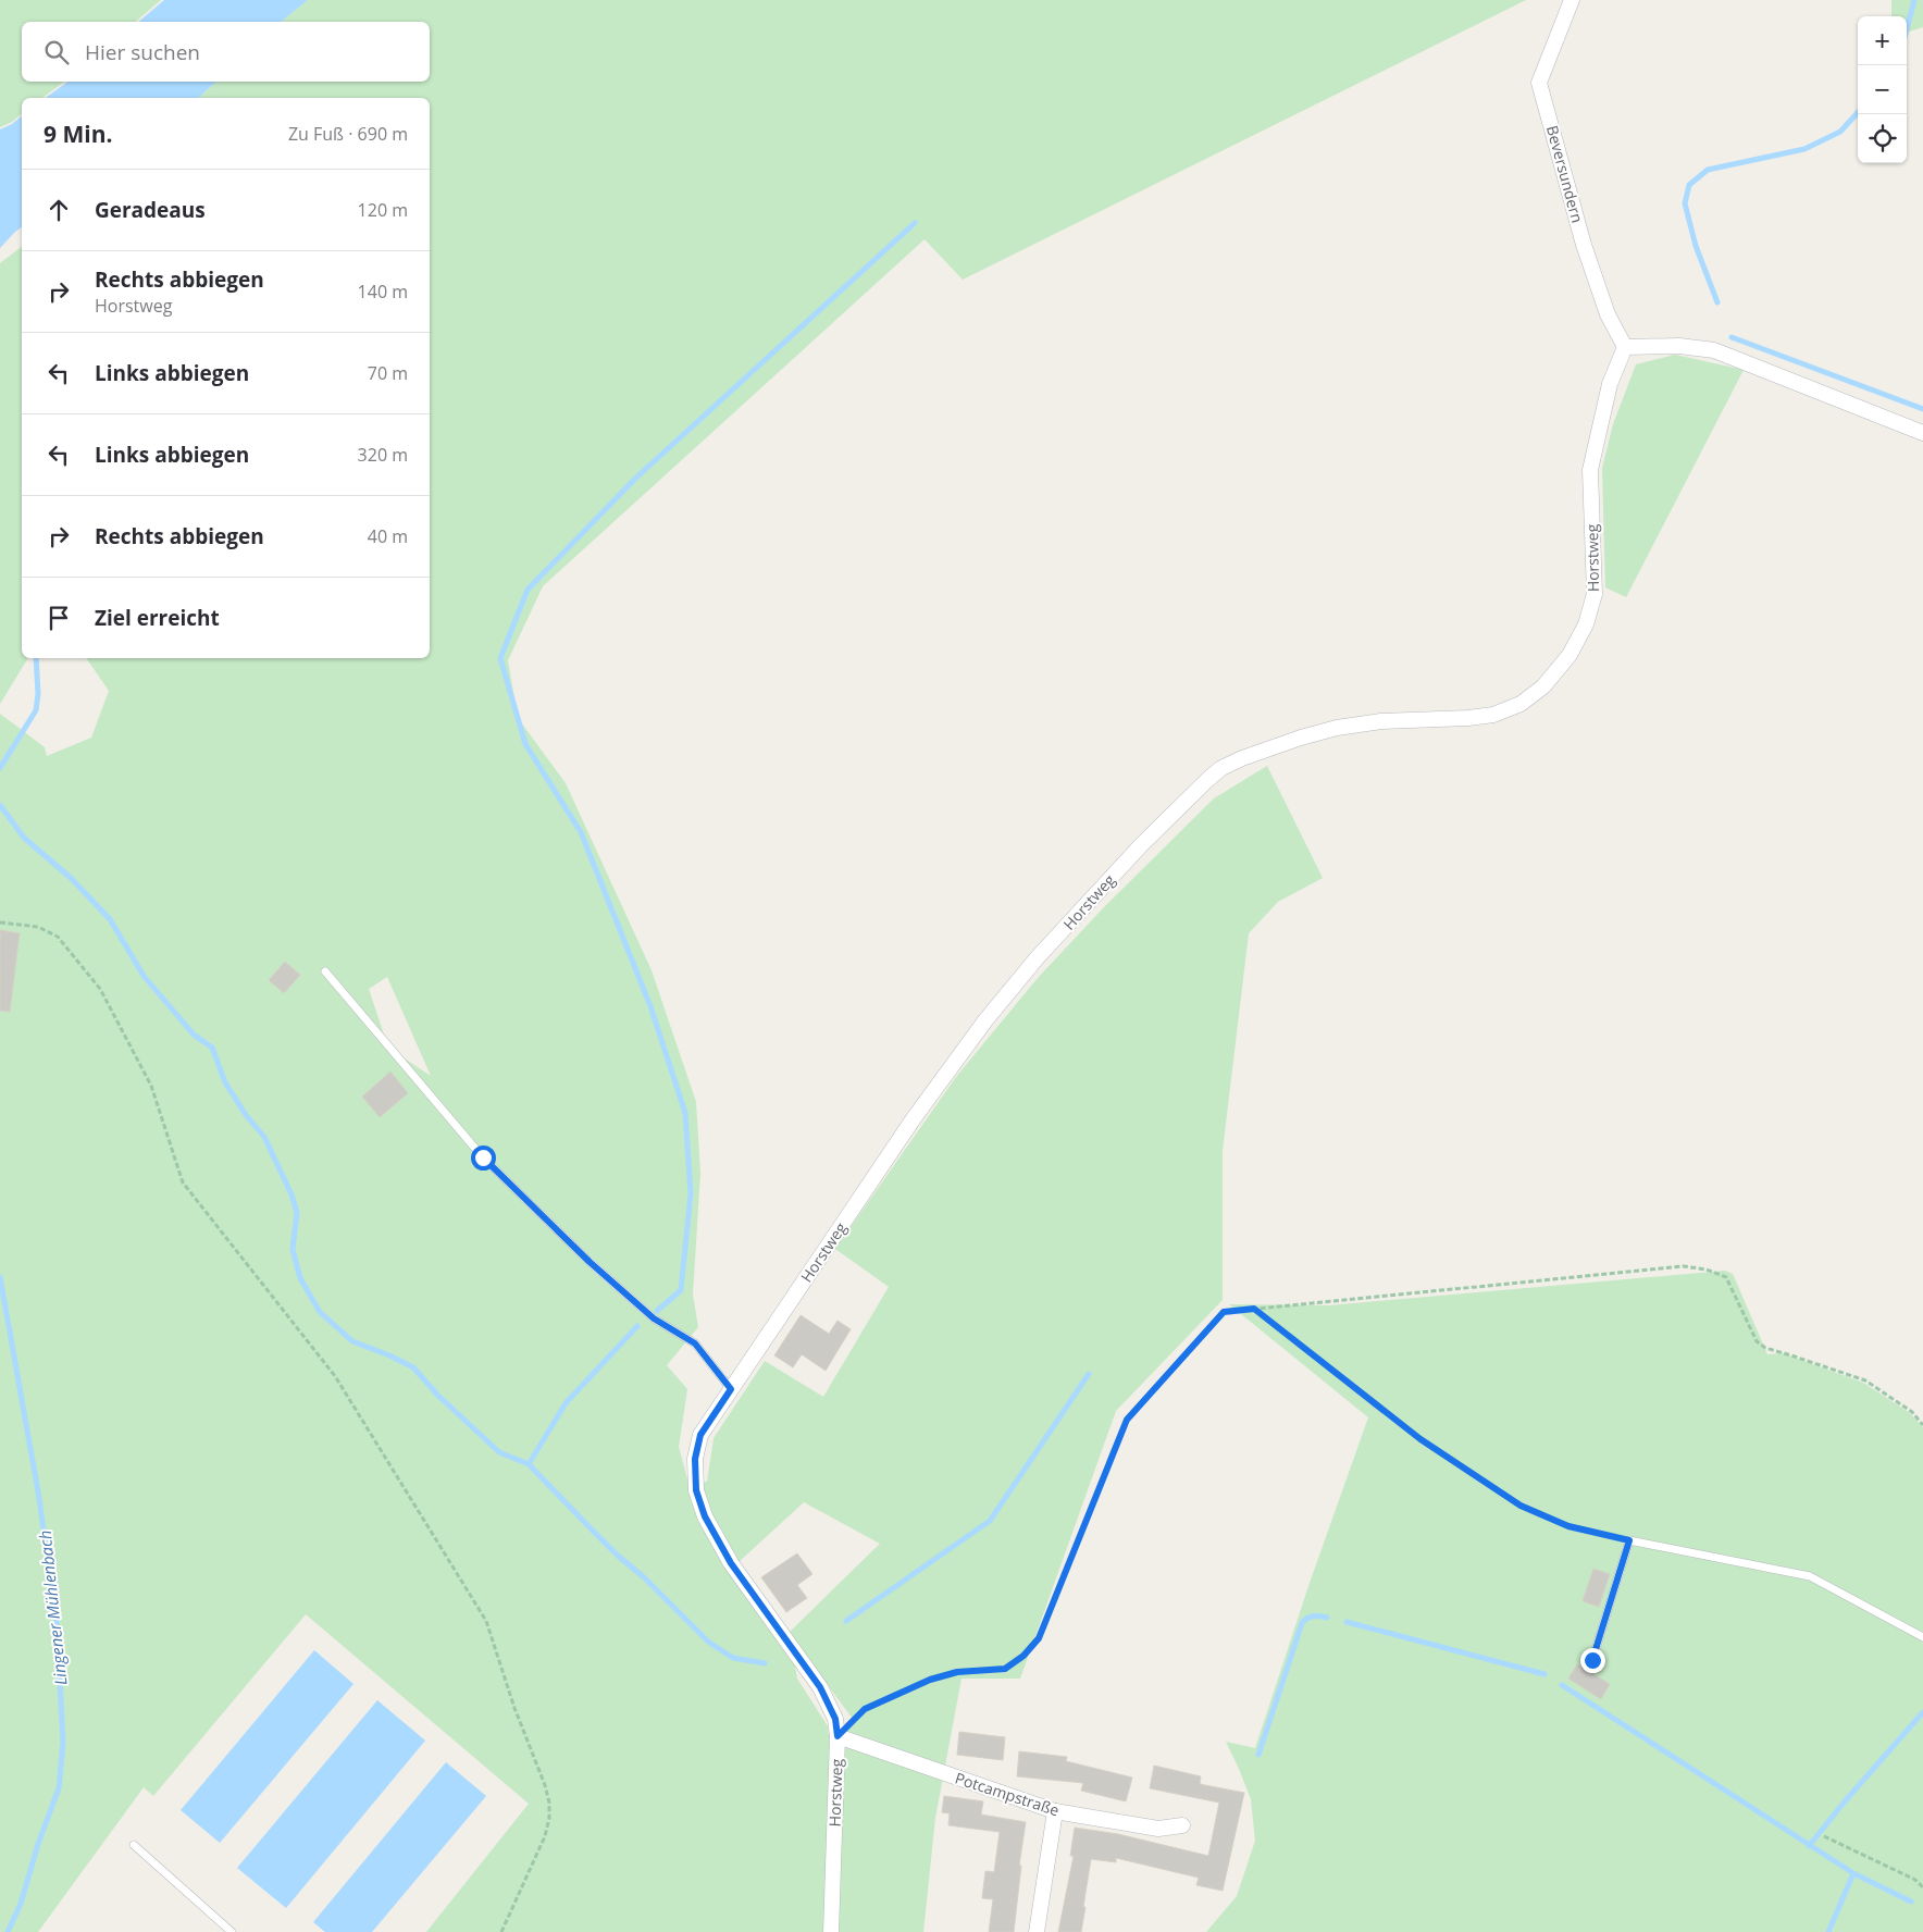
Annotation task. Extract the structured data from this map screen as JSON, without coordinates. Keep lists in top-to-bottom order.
{
  "streets": {
    "street": ["Beversundern", "Horstweg", "Potcampstraße"]
  },
  "crossings": [
    ["Beversundern", "Horstweg"],
    ["Horstweg", "Potcampstraße"]
  ],
  "water": ["Lingener Mühlenbach"],
  "page": {
    "map_buttons": ["+", "−"],
    "search": "Hier suchen",
    "heading": ["9 Min.", "Zu Fuß · 690 m"],
    "list": [
      ["Geradeaus", "120 m"],
      ["Rechts abbiegen", "Horstweg", "140 m"],
      ["Links abbiegen", "70 m"],
      ["Links abbiegen", "320 m"],
      ["Rechts abbiegen", "40 m"],
      "Ziel erreicht"
    ]
  }
}
